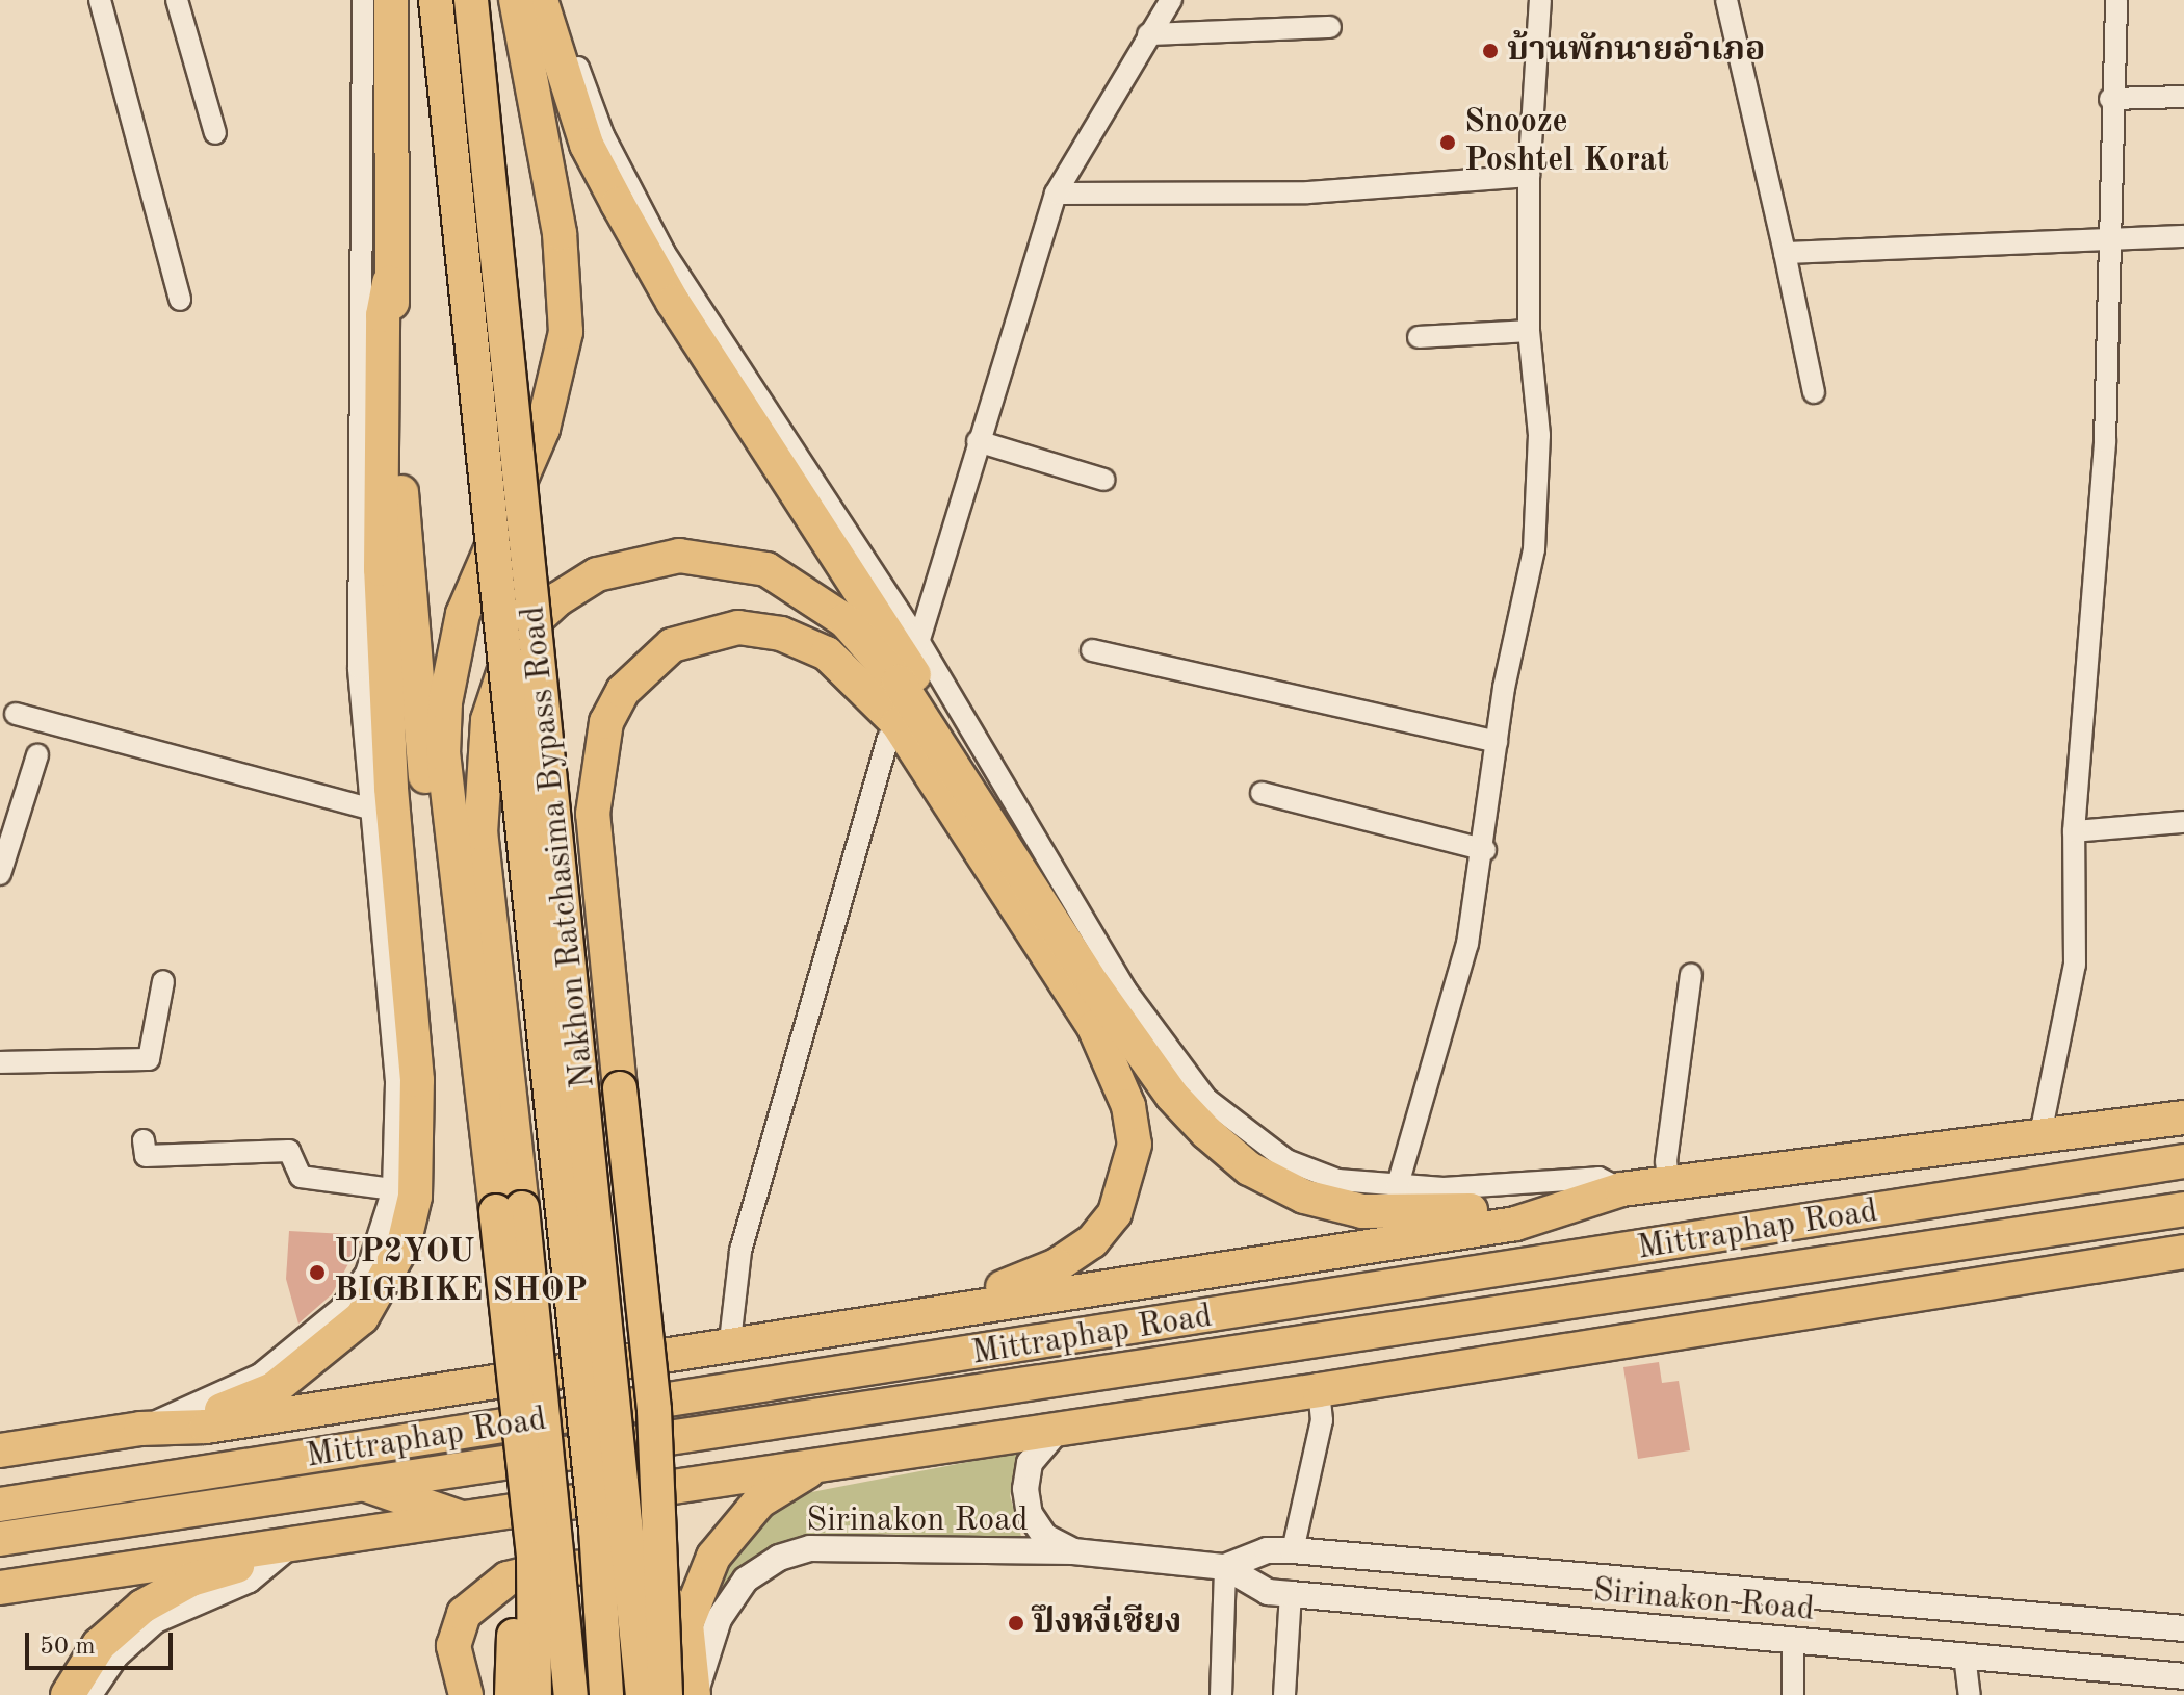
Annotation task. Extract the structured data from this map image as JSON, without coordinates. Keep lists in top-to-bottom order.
{
  "streets": {
    "highway": ["Nakhon Ratchasima Bypass Road", "Mittraphap Road"],
    "street": ["Sirinakon Road"]
  },
  "places": [
    "บ้านพักนายอำเภอ",
    "Snooze Poshtel Korat",
    "UP2YOU BIGBIKE SHOP",
    "ปึงหงี่เชียง"
  ],
  "scale_bar": "50 m"
}
